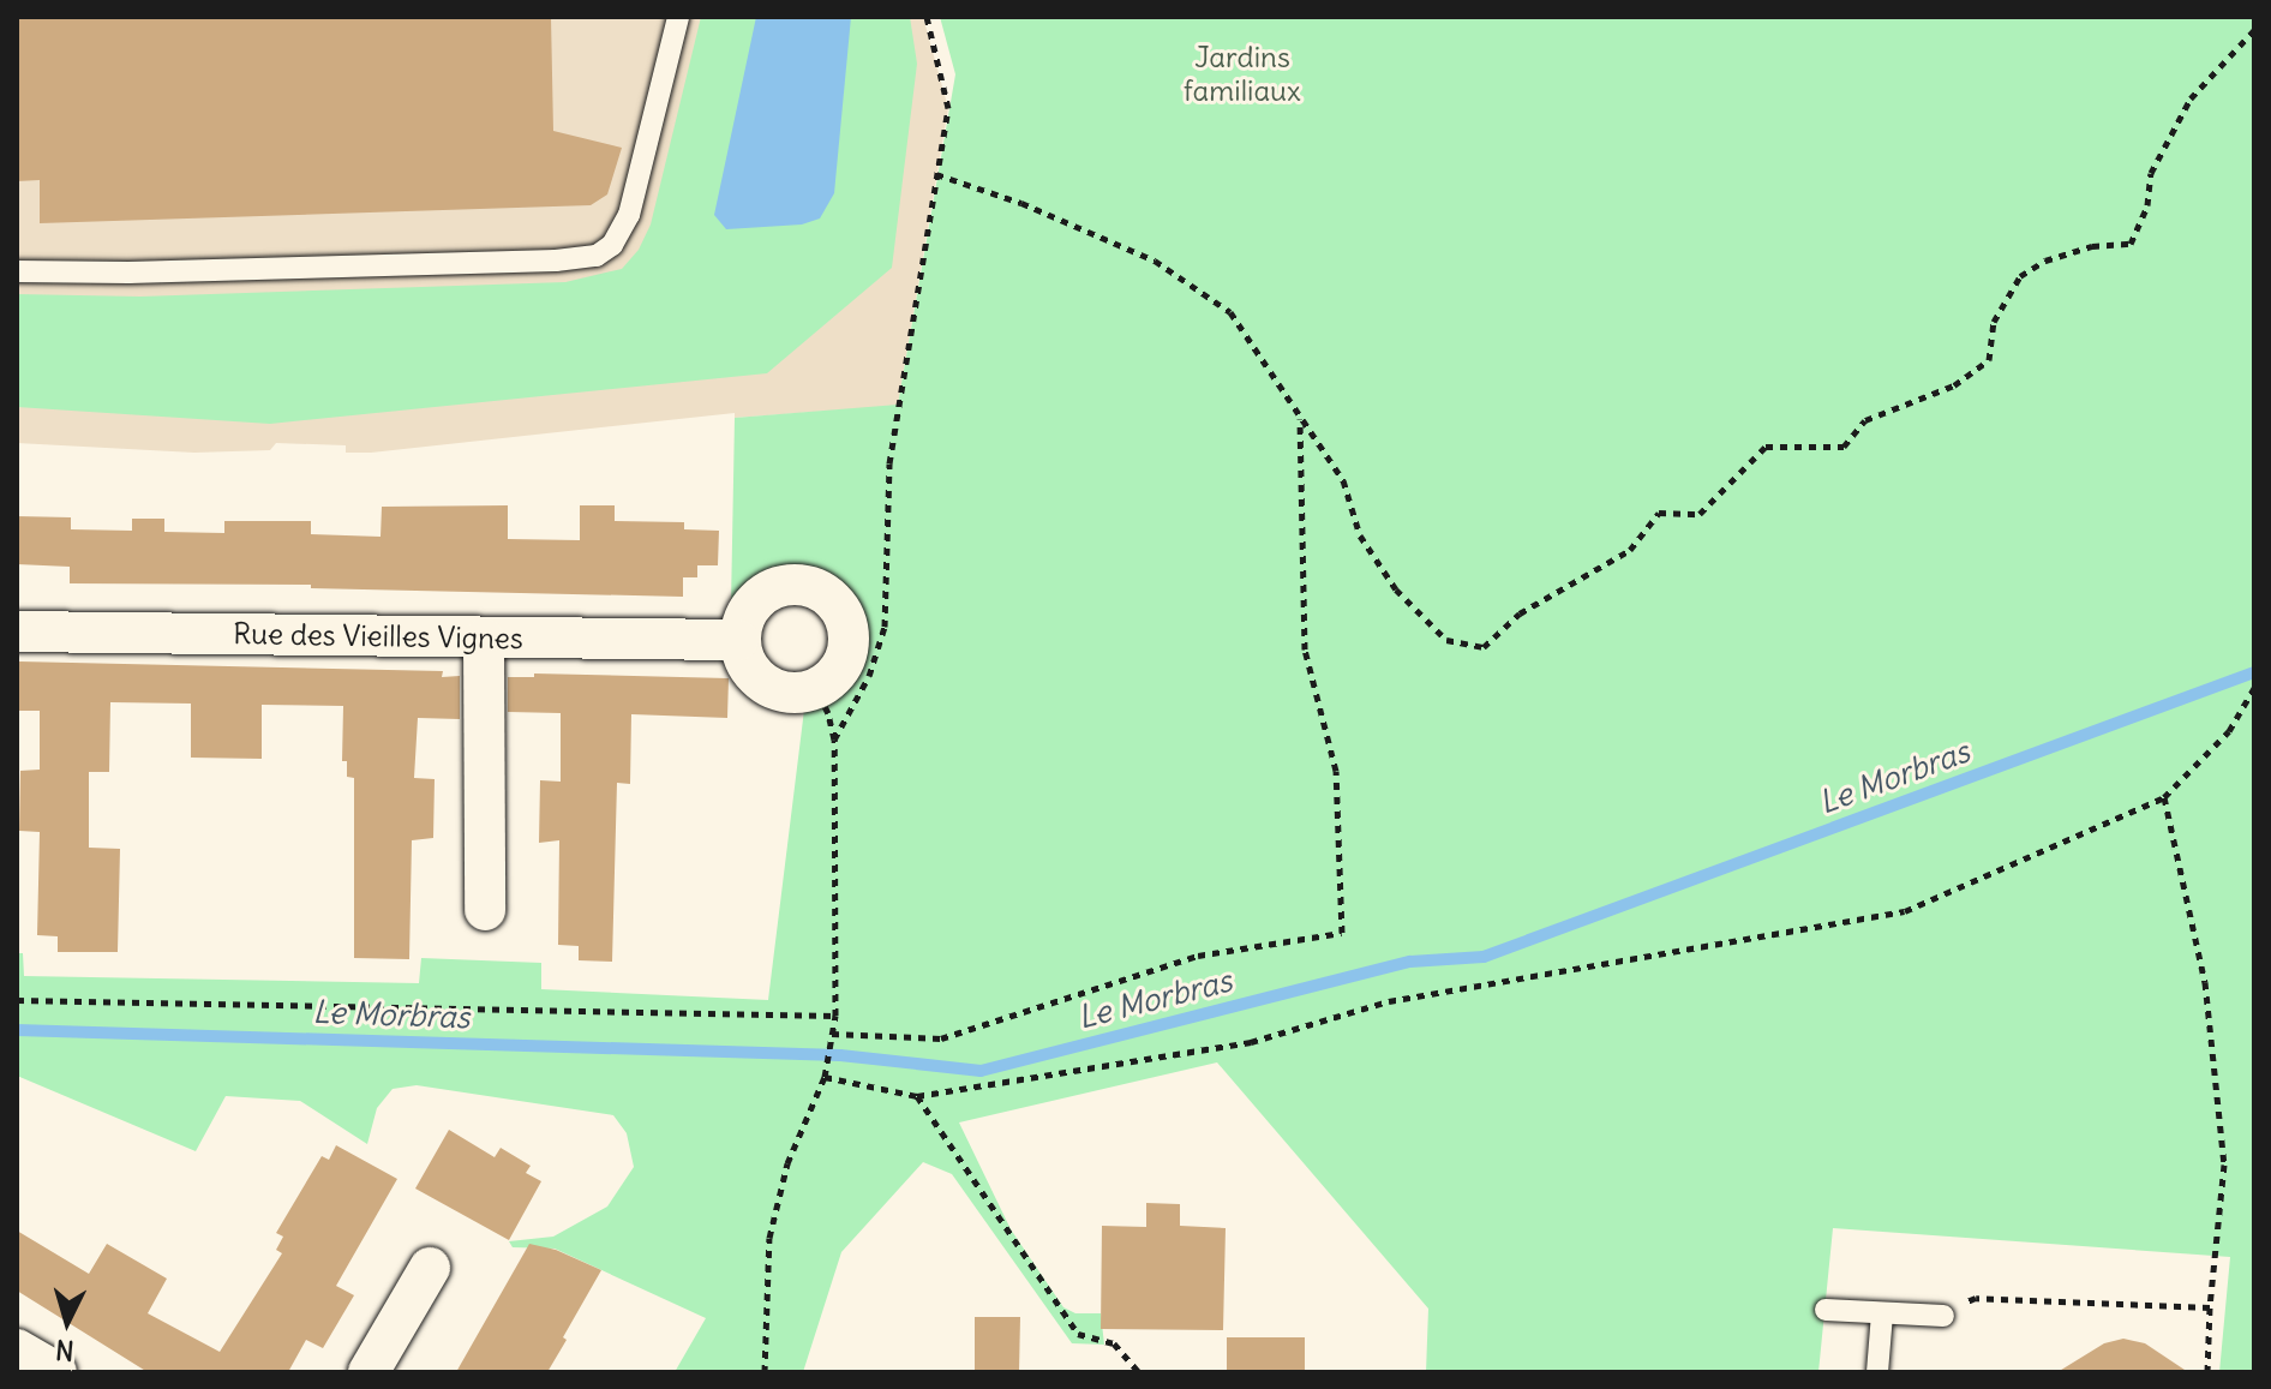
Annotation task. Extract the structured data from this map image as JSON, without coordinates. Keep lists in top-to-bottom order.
{
  "streets": {
    "street": ["Rue des Vieilles Vignes"]
  },
  "water": ["Le Morbras"],
  "parks": ["Jardins familiaux"],
  "north": "bottom"
}
